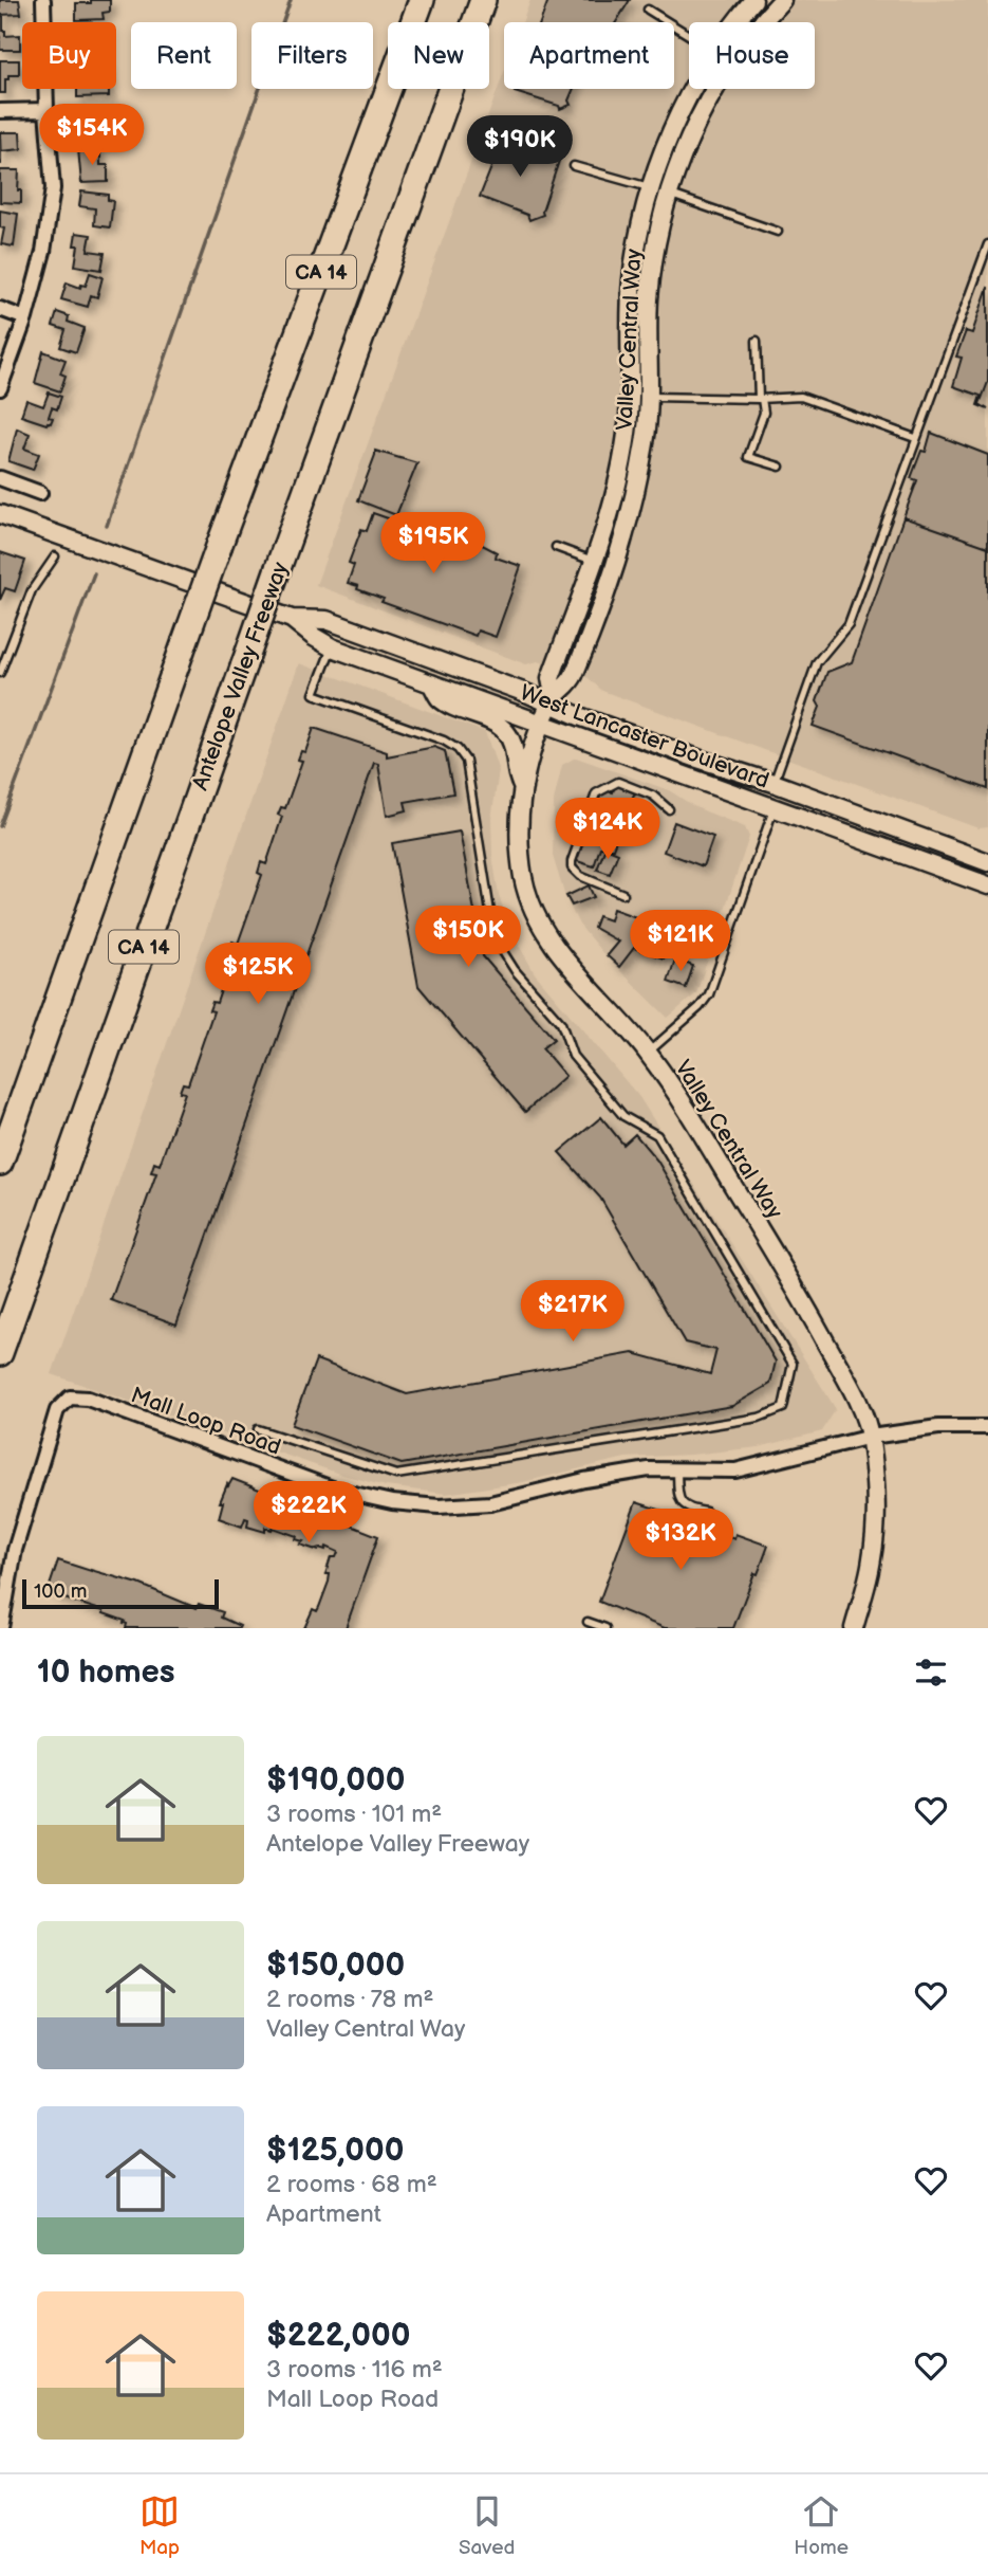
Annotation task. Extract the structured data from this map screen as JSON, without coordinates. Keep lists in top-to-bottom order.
{
  "streets": {
    "highway": ["CA 14", "Antelope Valley Freeway"],
    "street": ["Valley Central Way", "West Lancaster Boulevard", "Mall Loop Road"]
  },
  "crossings": [
    ["Valley Central Way", "West Lancaster Boulevard"],
    ["Valley Central Way", "Mall Loop Road"]
  ],
  "scale_bar": "100 m",
  "page": {
    "chip": [
      "Buy",
      "Rent",
      "Filters",
      "New",
      "Apartment",
      "House"
    ],
    "price": [
      "$154K",
      "$190K",
      "$195K",
      "$124K",
      "$150K",
      "$121K",
      "$125K",
      "$217K",
      "$222K",
      "$132K"
    ],
    "scale": "100 m",
    "heading": "10 homes",
    "list": [
      {
        "name": "$190,000",
        "note": "3 rooms · 101 m² · Antelope Valley Freeway"
      },
      {
        "name": "$150,000",
        "note": "2 rooms · 78 m² · Valley Central Way"
      },
      {
        "name": "$125,000",
        "note": "2 rooms · 68 m² · Apartment"
      },
      {
        "name": "$222,000",
        "note": "3 rooms · 116 m² · Mall Loop Road"
      }
    ],
    "tabs": ["Map", "Saved", "Home"]
  }
}
